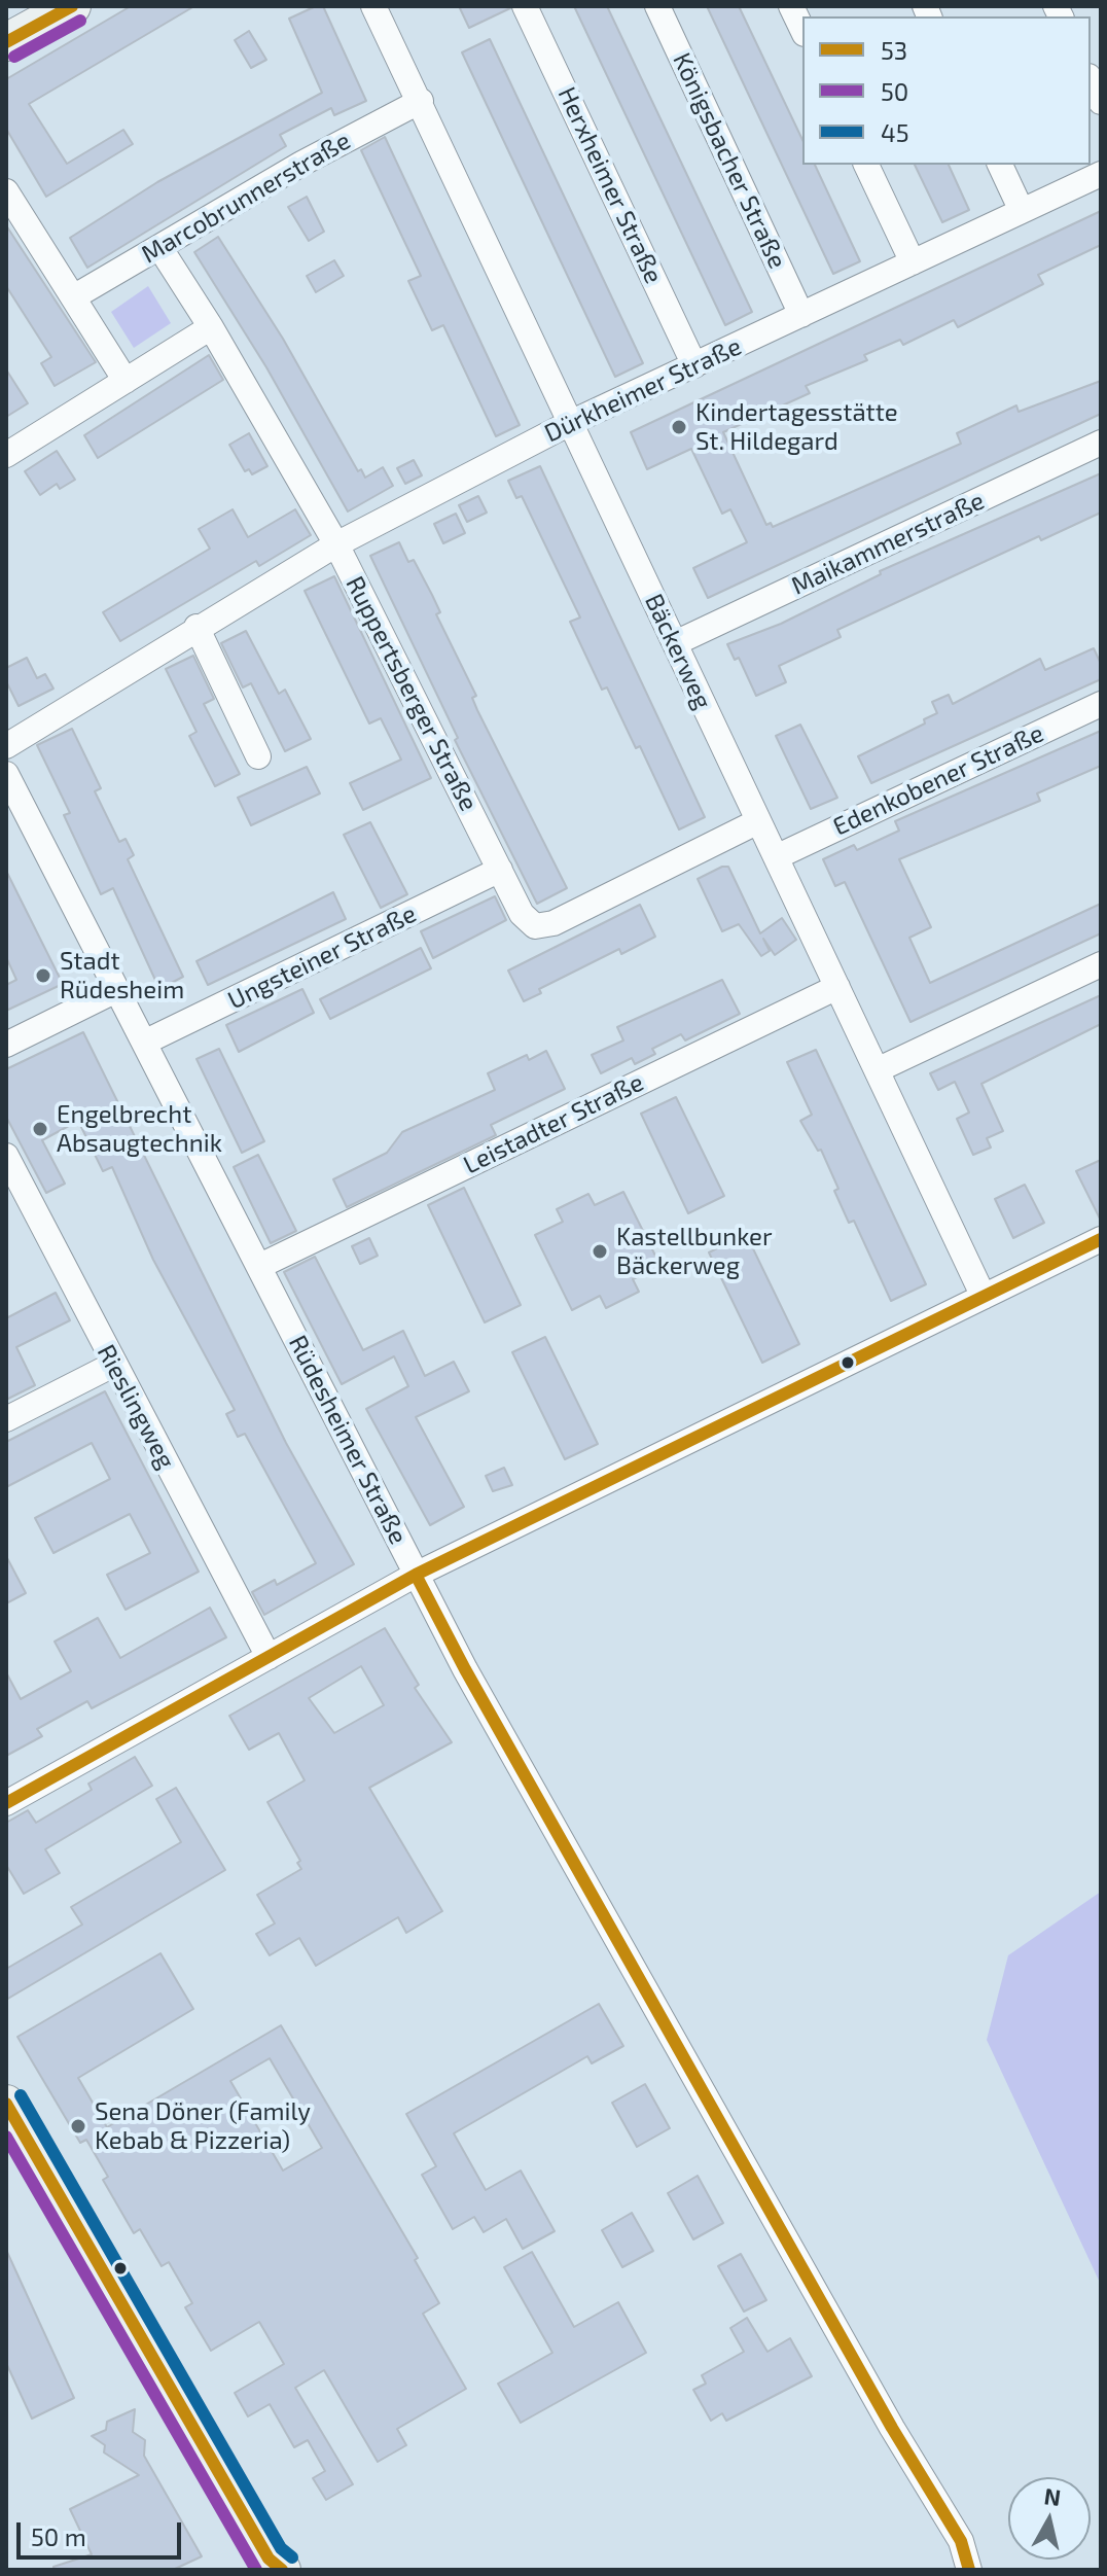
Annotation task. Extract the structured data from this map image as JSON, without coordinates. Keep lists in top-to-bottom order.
{
  "streets": {
    "street": [
      "Königsbacher Straße",
      "Herxheimer Straße",
      "Marcobrunnerstraße",
      "Dürkheimer Straße",
      "Maikammerstraße",
      "Bäckerweg",
      "Ruppertsberger Straße",
      "Edenkobener Straße",
      "Ungsteiner Straße",
      "Leistadter Straße",
      "Rieslingweg",
      "Rüdesheimer Straße"
    ]
  },
  "crossings": [
    ["Königsbacher Straße", "Dürkheimer Straße"],
    ["Herxheimer Straße", "Dürkheimer Straße"],
    ["Marcobrunnerstraße", "Bäckerweg"],
    ["Marcobrunnerstraße", "Ruppertsberger Straße"],
    ["Dürkheimer Straße", "Bäckerweg"],
    ["Dürkheimer Straße", "Ruppertsberger Straße"],
    ["Maikammerstraße", "Bäckerweg"],
    ["Bäckerweg", "Ruppertsberger Straße"],
    ["Bäckerweg", "Edenkobener Straße"],
    ["Bäckerweg", "Leistadter Straße"],
    ["Ruppertsberger Straße", "Ungsteiner Straße"],
    ["Ungsteiner Straße", "Rüdesheimer Straße"]
  ],
  "places": [
    "Kindertagesstätte St. Hildegard",
    "Stadt Rüdesheim",
    "Engelbrecht Absaugtechnik",
    "Kastellbunker Bäckerweg",
    "Sena Döner (Family Kebab & Pizzeria)"
  ],
  "lines": ["transit line 53", "transit line 50", "transit line 45"],
  "legend": ["53", "50", "45"],
  "scale_bar": "50 m",
  "north": "top"
}
